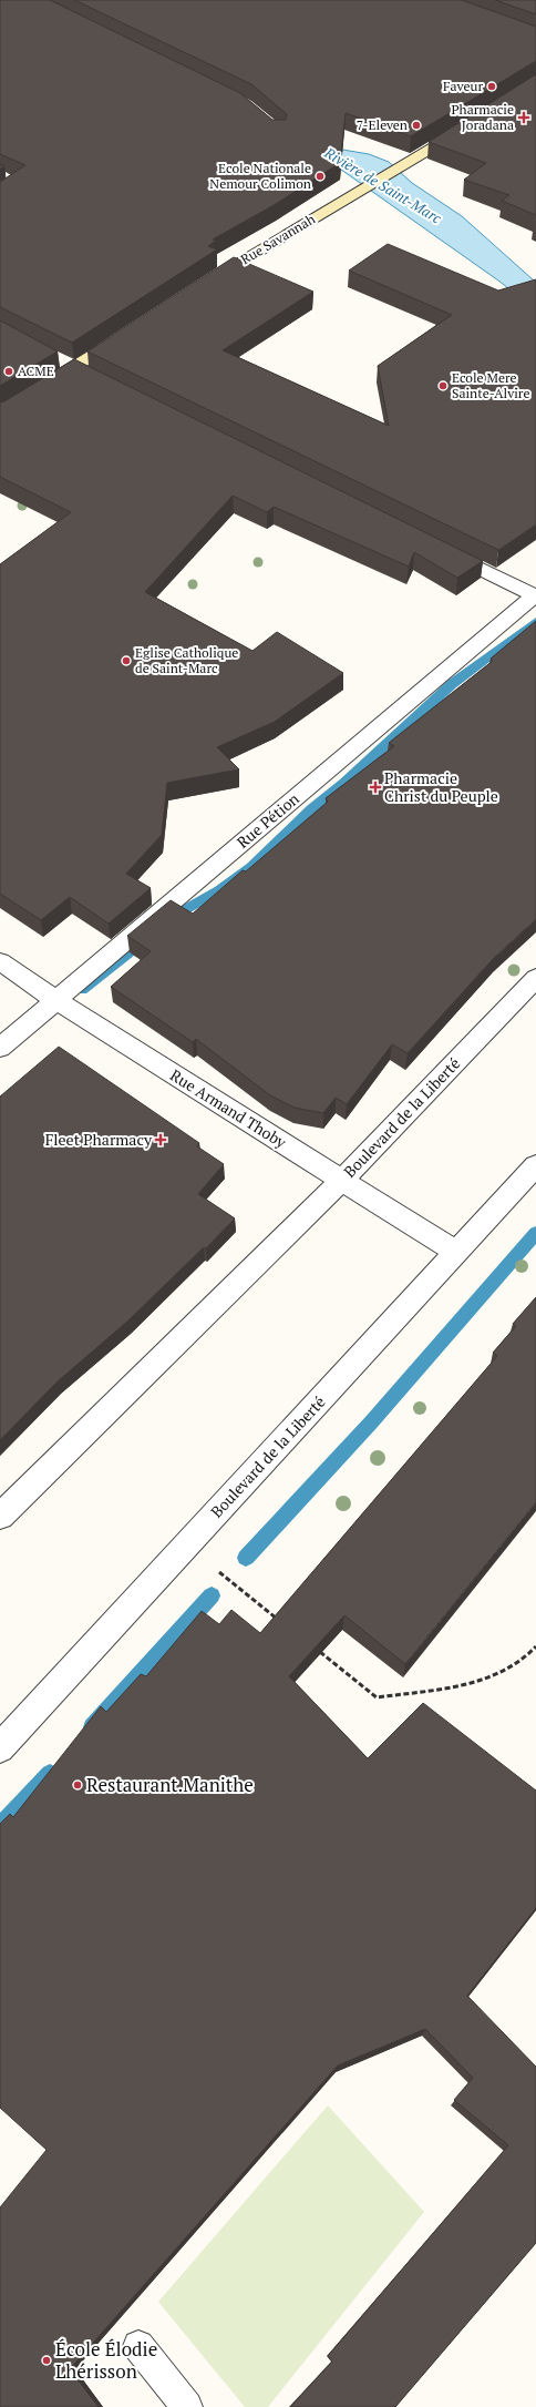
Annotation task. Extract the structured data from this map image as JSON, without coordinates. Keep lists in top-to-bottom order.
{
  "streets": {
    "street": [
      "Rue Savannah",
      "Rue Pétion",
      "Rue Armand Thoby",
      "Boulevard de la Liberté"
    ]
  },
  "crossings": [
    ["Rue Pétion", "Rue Armand Thoby"],
    ["Rue Armand Thoby", "Boulevard de la Liberté"]
  ],
  "water": ["Rivière de Saint-Marc"],
  "places": {
    "other": [
      "Faveur",
      "7-Eleven",
      "Ecole Nationale Nemour Colimon",
      "ACME",
      "Ecole Mere Sainte-Alvire",
      "Eglise Catholique de Saint-Marc",
      "Restaurant.Manithe",
      "École Élodie Lhérisson"
    ],
    "health": ["Pharmacie Joradana", "Pharmacie Christ du Peuple", "Fleet Pharmacy"]
  }
}
